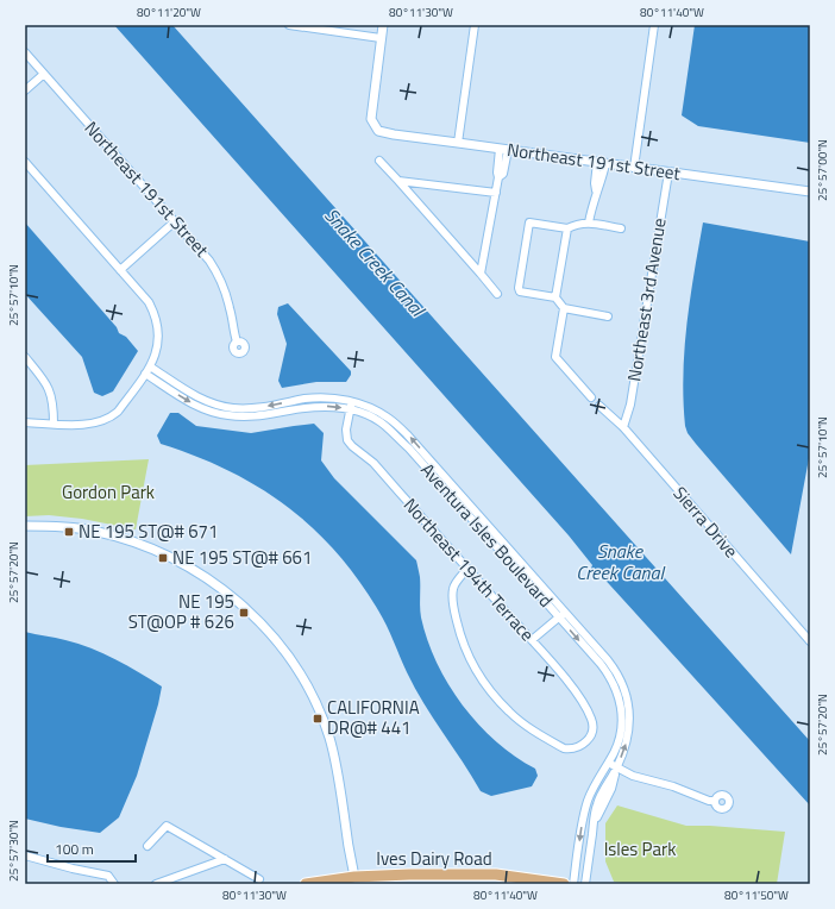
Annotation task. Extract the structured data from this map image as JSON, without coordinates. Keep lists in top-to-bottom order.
{
  "streets": {
    "main road": ["Ives Dairy Road"],
    "street": [
      "Northeast 191st Street",
      "Northeast 3rd Avenue",
      "Sierra Drive",
      "Aventura Isles Boulevard",
      "Northeast 194th Terrace"
    ]
  },
  "crossings": [
    ["Northeast 191st Street", "Northeast 3rd Avenue"],
    ["Northeast 3rd Avenue", "Sierra Drive"],
    ["Aventura Isles Boulevard", "Northeast 194th Terrace"]
  ],
  "water": ["Snake Creek Canal"],
  "parks": ["Gordon Park", "Isles Park"],
  "places": {
    "transit": [
      "NE 195 ST@# 671",
      "NE 195 ST@# 661",
      "NE 195 ST@OP # 626",
      "CALIFORNIA DR@# 441"
    ]
  },
  "scale_bar": "100 m",
  "coordinates": [
    "80°11'20\"W",
    "80°11'30\"W",
    "80°11'40\"W",
    "25°57'00\"N",
    "25°57'10\"N",
    "25°57'20\"N",
    "25°57'30\"N",
    "80°11'50\"W"
  ]
}
